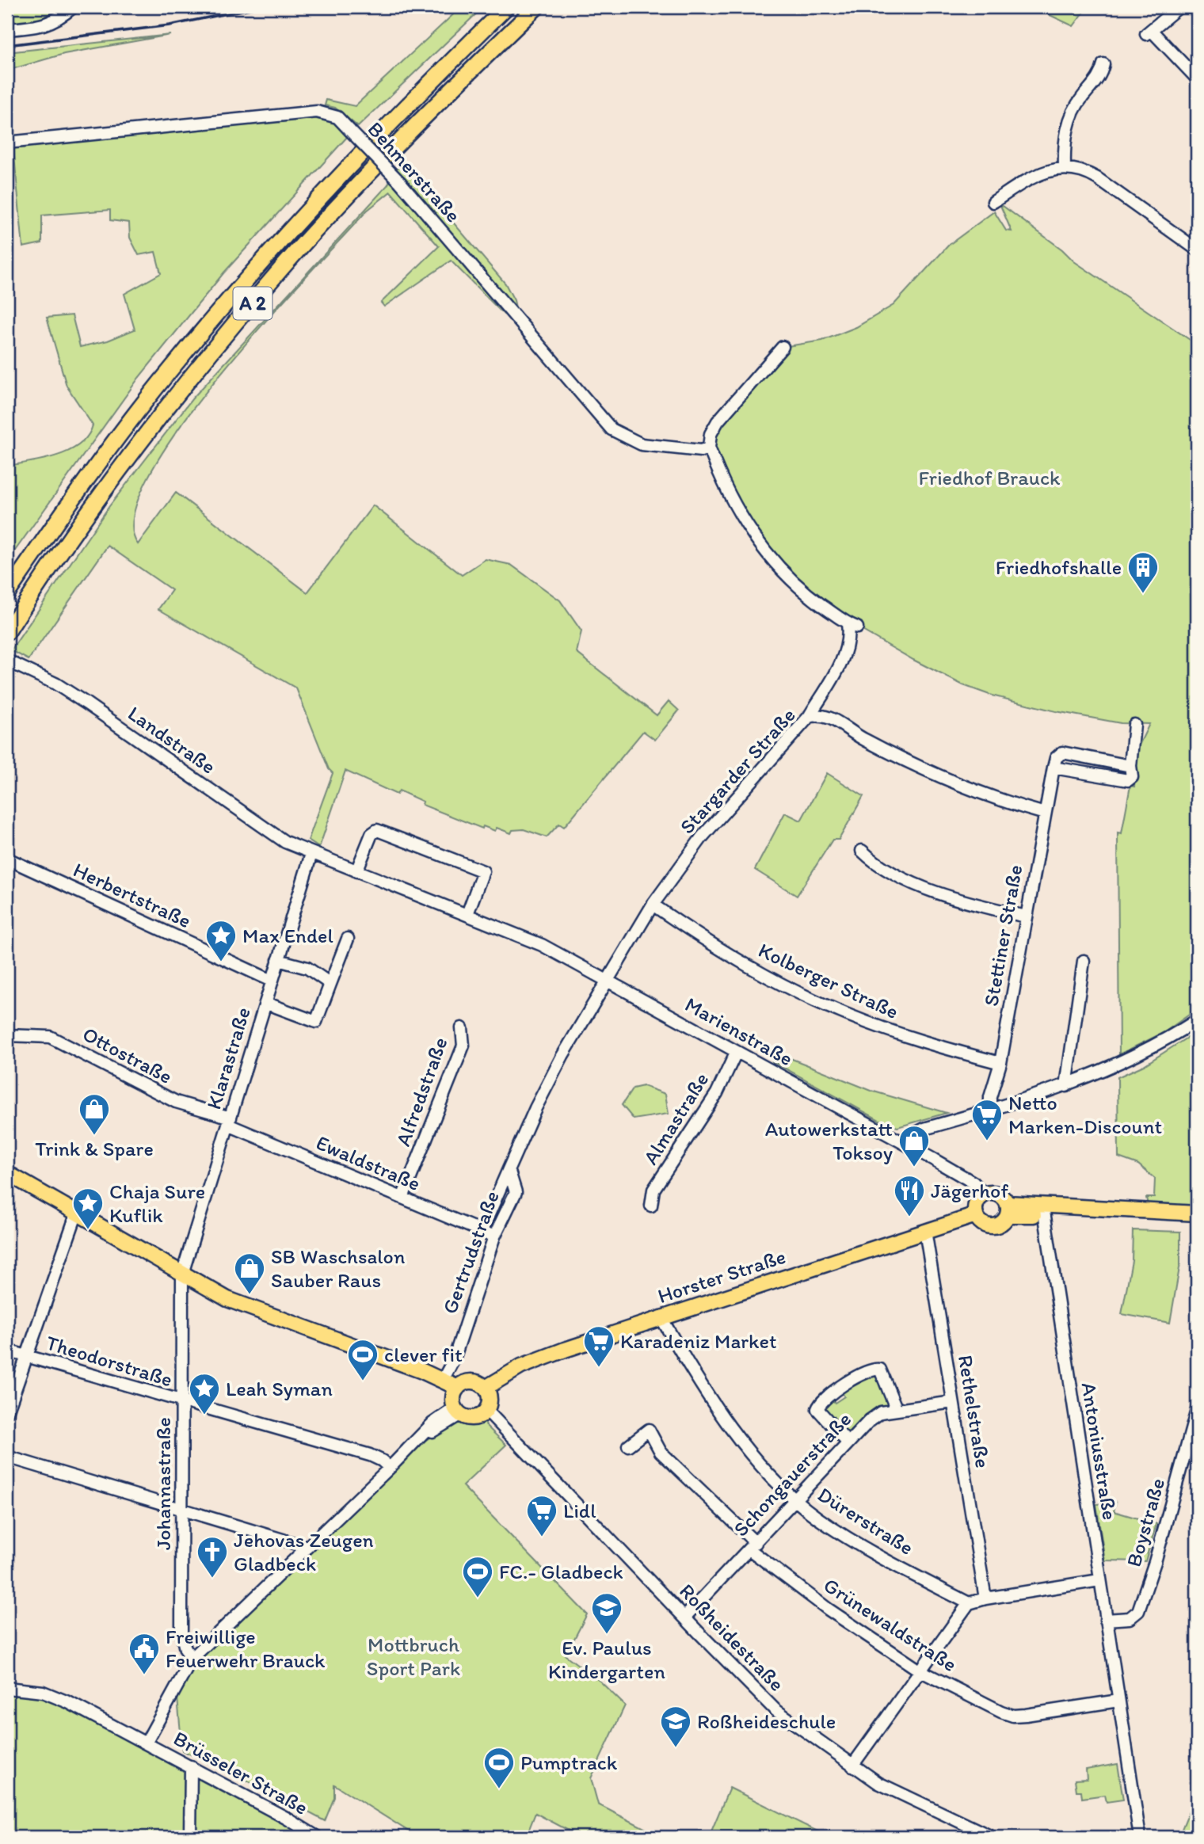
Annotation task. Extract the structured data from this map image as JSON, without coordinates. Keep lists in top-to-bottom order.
{
  "streets": {
    "highway": ["A 2"],
    "main road": ["Horster Straße"],
    "street": [
      "Behmerstraße",
      "Landstraße",
      "Stargarder Straße",
      "Herbertstraße",
      "Stettiner Straße",
      "Kolberger Straße",
      "Marienstraße",
      "Ottostraße",
      "Klarastraße",
      "Alfredstraße",
      "Almastraße",
      "Ewaldstraße",
      "Gertrudstraße",
      "Theodorstraße",
      "Rethelstraße",
      "Antoniusstraße",
      "Schongauerstraße",
      "Johannastraße",
      "Dürerstraße",
      "Boystraße",
      "Grünewaldstraße",
      "Roßheidestraße",
      "Brüsseler Straße"
    ]
  },
  "crossings": [
    ["Landstraße", "Marienstraße"],
    ["Landstraße", "Klarastraße"],
    ["Stargarder Straße", "Stettiner Straße"],
    ["Stargarder Straße", "Kolberger Straße"],
    ["Stargarder Straße", "Marienstraße"],
    ["Stargarder Straße", "Gertrudstraße"],
    ["Herbertstraße", "Klarastraße"],
    ["Stettiner Straße", "Kolberger Straße"],
    ["Marienstraße", "Klarastraße"],
    ["Marienstraße", "Almastraße"],
    ["Marienstraße", "Gertrudstraße"],
    ["Marienstraße", "Horster Straße"],
    ["Ottostraße", "Klarastraße"],
    ["Ottostraße", "Ewaldstraße"],
    ["Klarastraße", "Ewaldstraße"],
    ["Klarastraße", "Johannastraße"],
    ["Alfredstraße", "Ewaldstraße"],
    ["Ewaldstraße", "Gertrudstraße"],
    ["Horster Straße", "Rethelstraße"],
    ["Horster Straße", "Dürerstraße"],
    ["Horster Straße", "Roßheidestraße"],
    ["Theodorstraße", "Johannastraße"],
    ["Rethelstraße", "Schongauerstraße"],
    ["Antoniusstraße", "Boystraße"],
    ["Antoniusstraße", "Grünewaldstraße"],
    ["Schongauerstraße", "Dürerstraße"],
    ["Schongauerstraße", "Grünewaldstraße"],
    ["Schongauerstraße", "Roßheidestraße"]
  ],
  "parks": ["Friedhof Brauck", "Mottbruch Sport Park"],
  "places": {
    "building": ["Friedhofshalle"],
    "place": ["Max Endel", "Chaja Sure Kuflik", "Leah Syman"],
    "shop": ["Trink & Spare", "Autowerkstatt Toksoy", "SB Waschsalon Sauber Raus"],
    "supermarket": ["Netto Marken-Discount", "Karadeniz Market", "Lidl"],
    "restaurant": ["Jägerhof"],
    "sports": ["clever fit", "FC.- Gladbeck", "Pumptrack"],
    "church": ["Jehovas Zeugen Gladbeck"],
    "school or university": ["Ev. Paulus Kindergarten", "Roßheideschule"],
    "public building": ["Freiwillige Feuerwehr Brauck"]
  }
}
